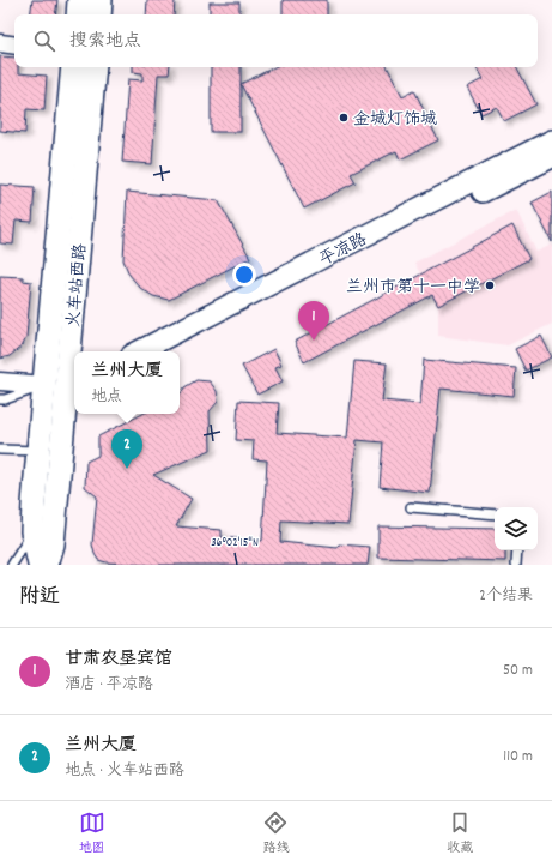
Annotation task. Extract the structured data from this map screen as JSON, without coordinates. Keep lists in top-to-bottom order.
{
  "streets": {
    "main road": ["火车站西路"],
    "street": ["平凉路"]
  },
  "places": ["金城灯饰城", "兰州市第十一中学"],
  "page": {
    "search": "搜索地点",
    "pins": ["1", "2"],
    "popup": ["兰州大厦", "地点"],
    "heading": ["附近", "2个结果"],
    "list": [
      {
        "mark": "1",
        "name": "甘肃农垦宾馆",
        "note": "酒店 · 平凉路",
        "value": "50 m"
      },
      {
        "mark": "2",
        "name": "兰州大厦",
        "note": "地点 · 火车站西路",
        "value": "110 m"
      }
    ],
    "nav": ["地图", "路线", "收藏"]
  },
  "coordinates": ["36°02'15\"N"]
}
